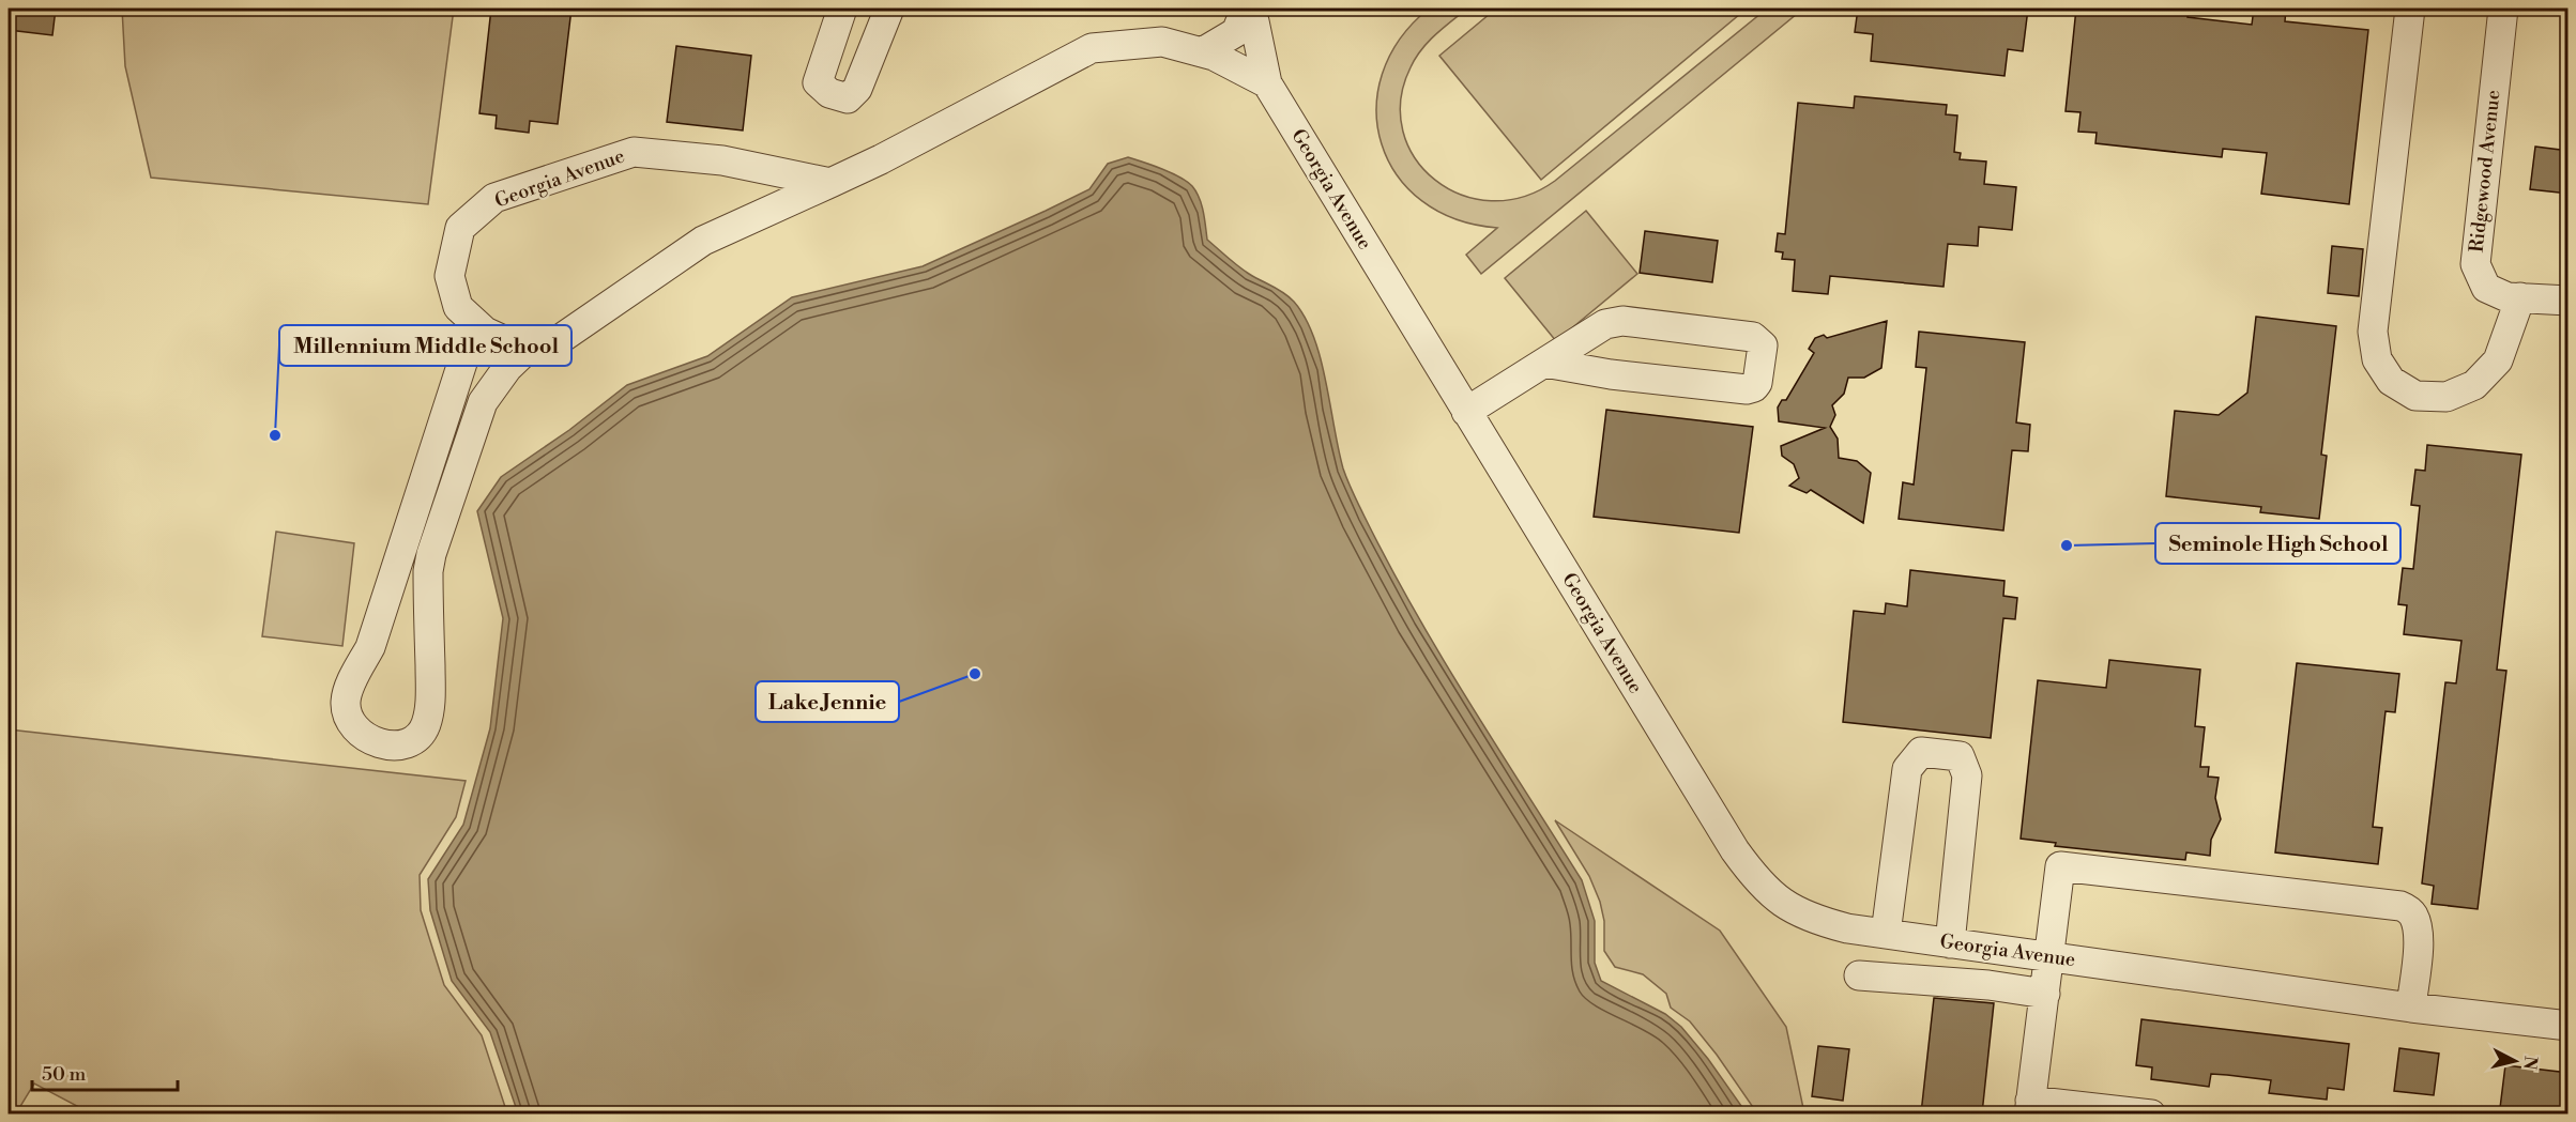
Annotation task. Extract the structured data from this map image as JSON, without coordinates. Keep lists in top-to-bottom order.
{
  "streets": {
    "street": ["Ridgewood Avenue", "Georgia Avenue"]
  },
  "places": ["Millennium Middle School", "Seminole High School", "Lake Jennie"],
  "scale_bar": "50 m",
  "north": "right"
}
